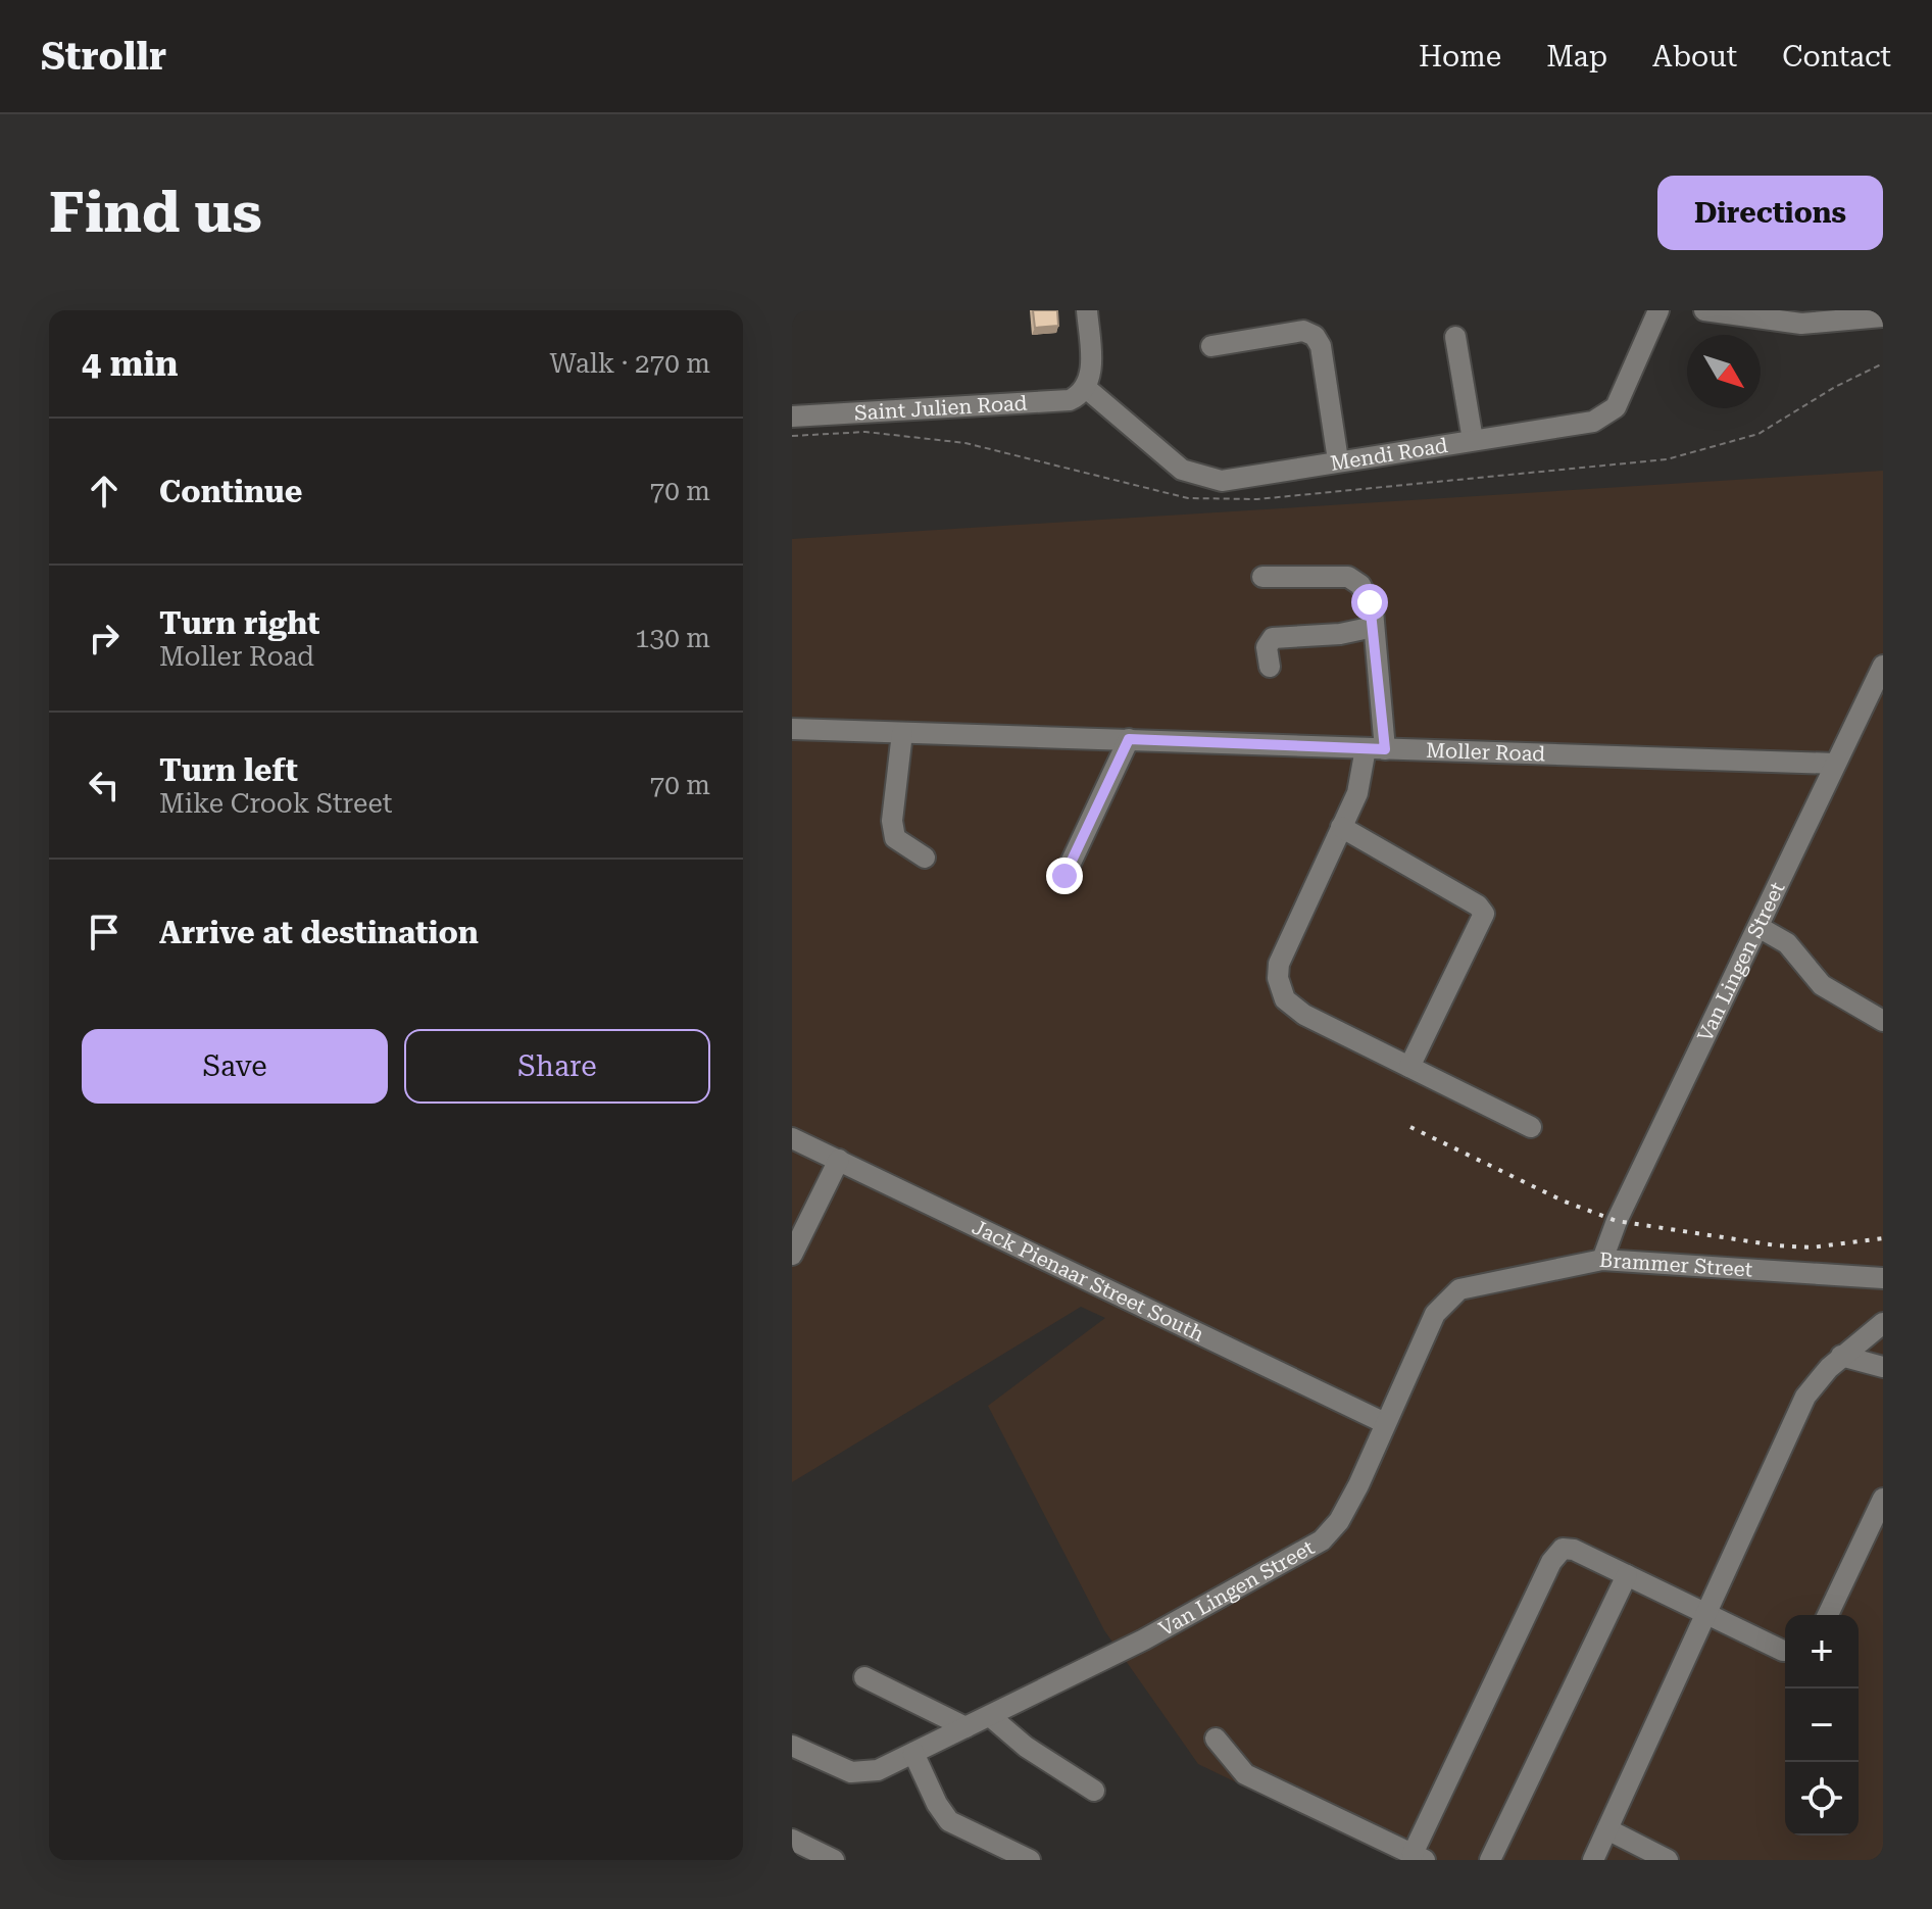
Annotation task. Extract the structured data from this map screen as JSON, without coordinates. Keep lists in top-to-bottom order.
{
  "streets": {
    "street": [
      "Saint Julien Road",
      "Mendi Road",
      "Moller Road",
      "Van Lingen Street",
      "Brammer Street",
      "Jack Pienaar Street South"
    ]
  },
  "crossings": [
    ["Saint Julien Road", "Mendi Road"],
    ["Moller Road", "Van Lingen Street"],
    ["Van Lingen Street", "Brammer Street"],
    ["Van Lingen Street", "Jack Pienaar Street South"]
  ],
  "north": "bottom right",
  "page": {
    "header": "Strollr",
    "nav": [
      "Home",
      "Map",
      "About",
      "Contact"
    ],
    "buttons": [
      "Directions",
      ["Save", "Share"]
    ],
    "title": "Find us",
    "heading": ["4 min", "Walk · 270 m"],
    "list": [
      ["Continue", "70 m"],
      ["Turn right", "Moller Road", "130 m"],
      ["Turn left", "Mike Crook Street", "70 m"],
      "Arrive at destination"
    ],
    "map_buttons": ["+", "−"]
  }
}
